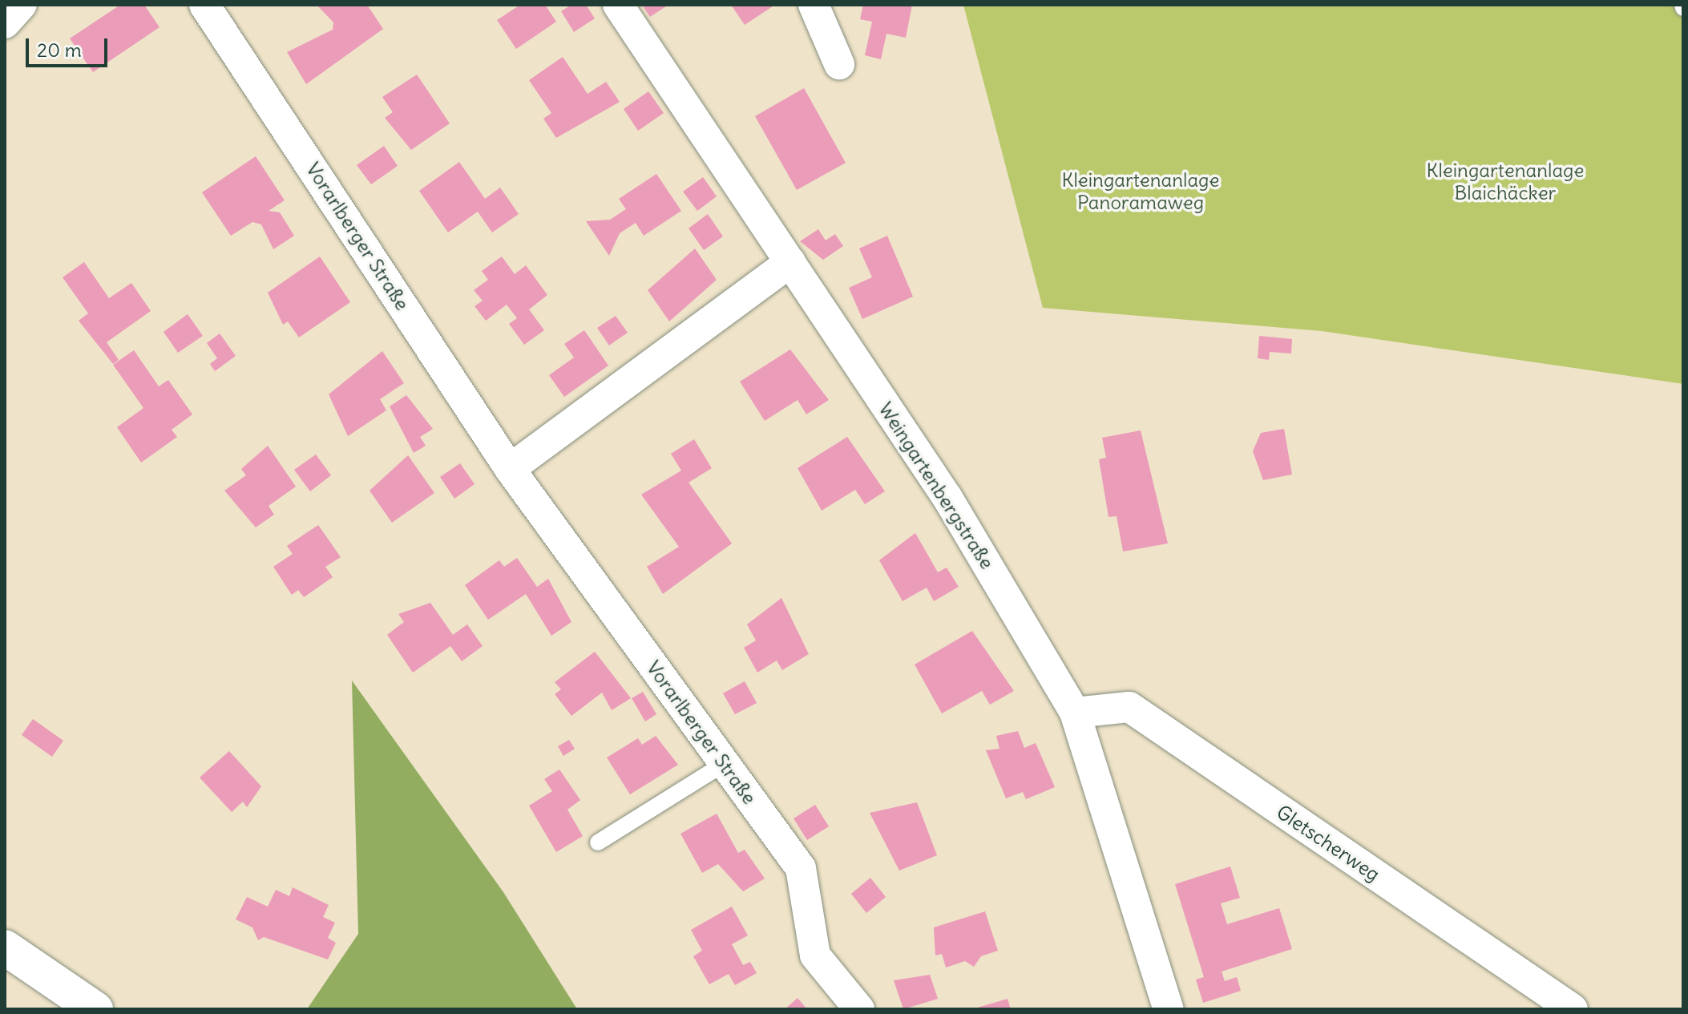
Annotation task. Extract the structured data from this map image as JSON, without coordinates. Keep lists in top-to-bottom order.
{
  "streets": {
    "street": ["Vorarlberger Straße", "Weingartenbergstraße", "Gletscherweg"]
  },
  "crossings": [
    ["Weingartenbergstraße", "Gletscherweg"]
  ],
  "parks": ["Kleingartenanlage Blaichäcker", "Kleingartenanlage Panoramaweg"],
  "scale_bar": "20 m"
}
